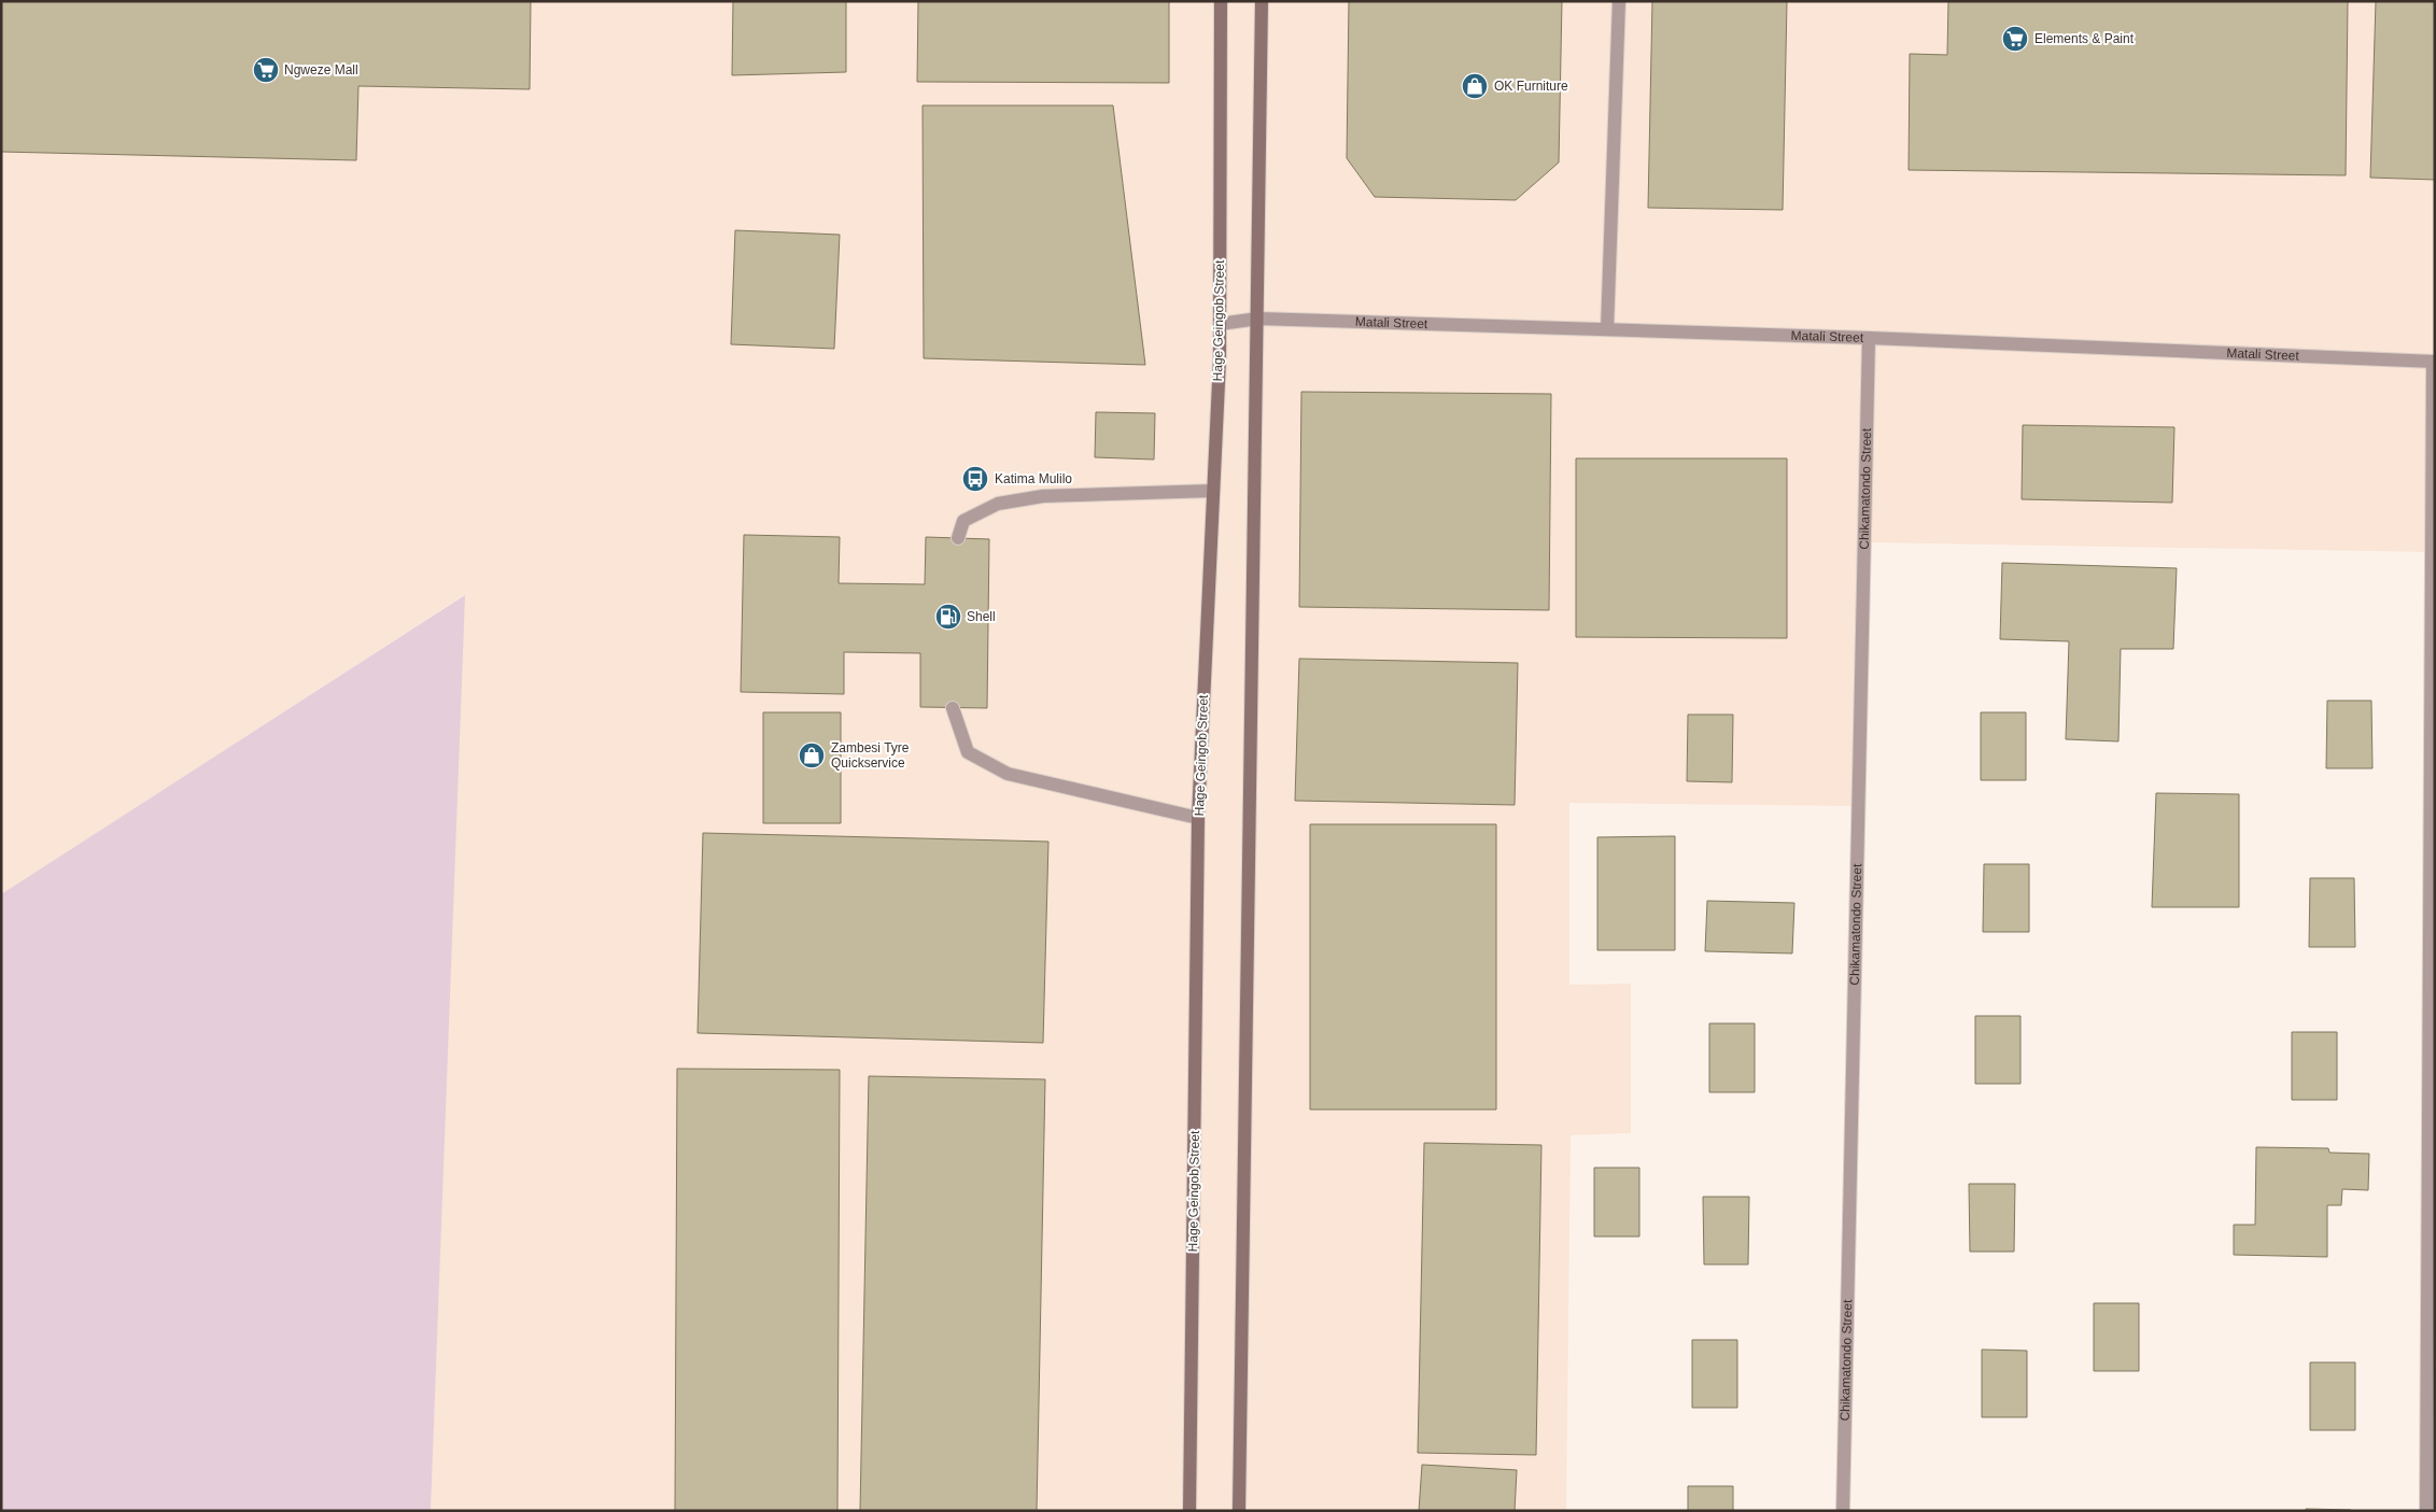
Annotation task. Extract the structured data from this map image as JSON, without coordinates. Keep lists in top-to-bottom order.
{
  "streets": {
    "street": ["Hage Geingob Street", "Matali Street", "Chikamatondo Street"]
  },
  "crossings": [
    ["Hage Geingob Street", "Matali Street"],
    ["Matali Street", "Chikamatondo Street"]
  ],
  "places": {
    "supermarket": ["Elements & Paint", "Ngweze Mall"],
    "shop": ["OK Furniture", "Zambesi Tyre Quickservice"],
    "bus stop": ["Katima Mulilo"],
    "fuel station": ["Shell"]
  }
}
